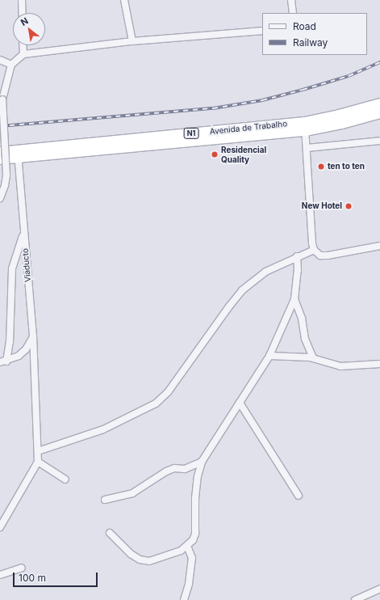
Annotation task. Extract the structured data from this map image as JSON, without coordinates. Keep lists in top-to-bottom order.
{
  "streets": {
    "highway": ["Avenida de Trabalho", "N1"],
    "street": ["Viaducto"]
  },
  "crossings": [
    ["Avenida de Trabalho", "Viaducto"]
  ],
  "places": ["Residencial Quality", "ten to ten", "New Hotel"],
  "legend": ["Road", "Railway"],
  "scale_bar": "100 m",
  "north": "top left"
}
